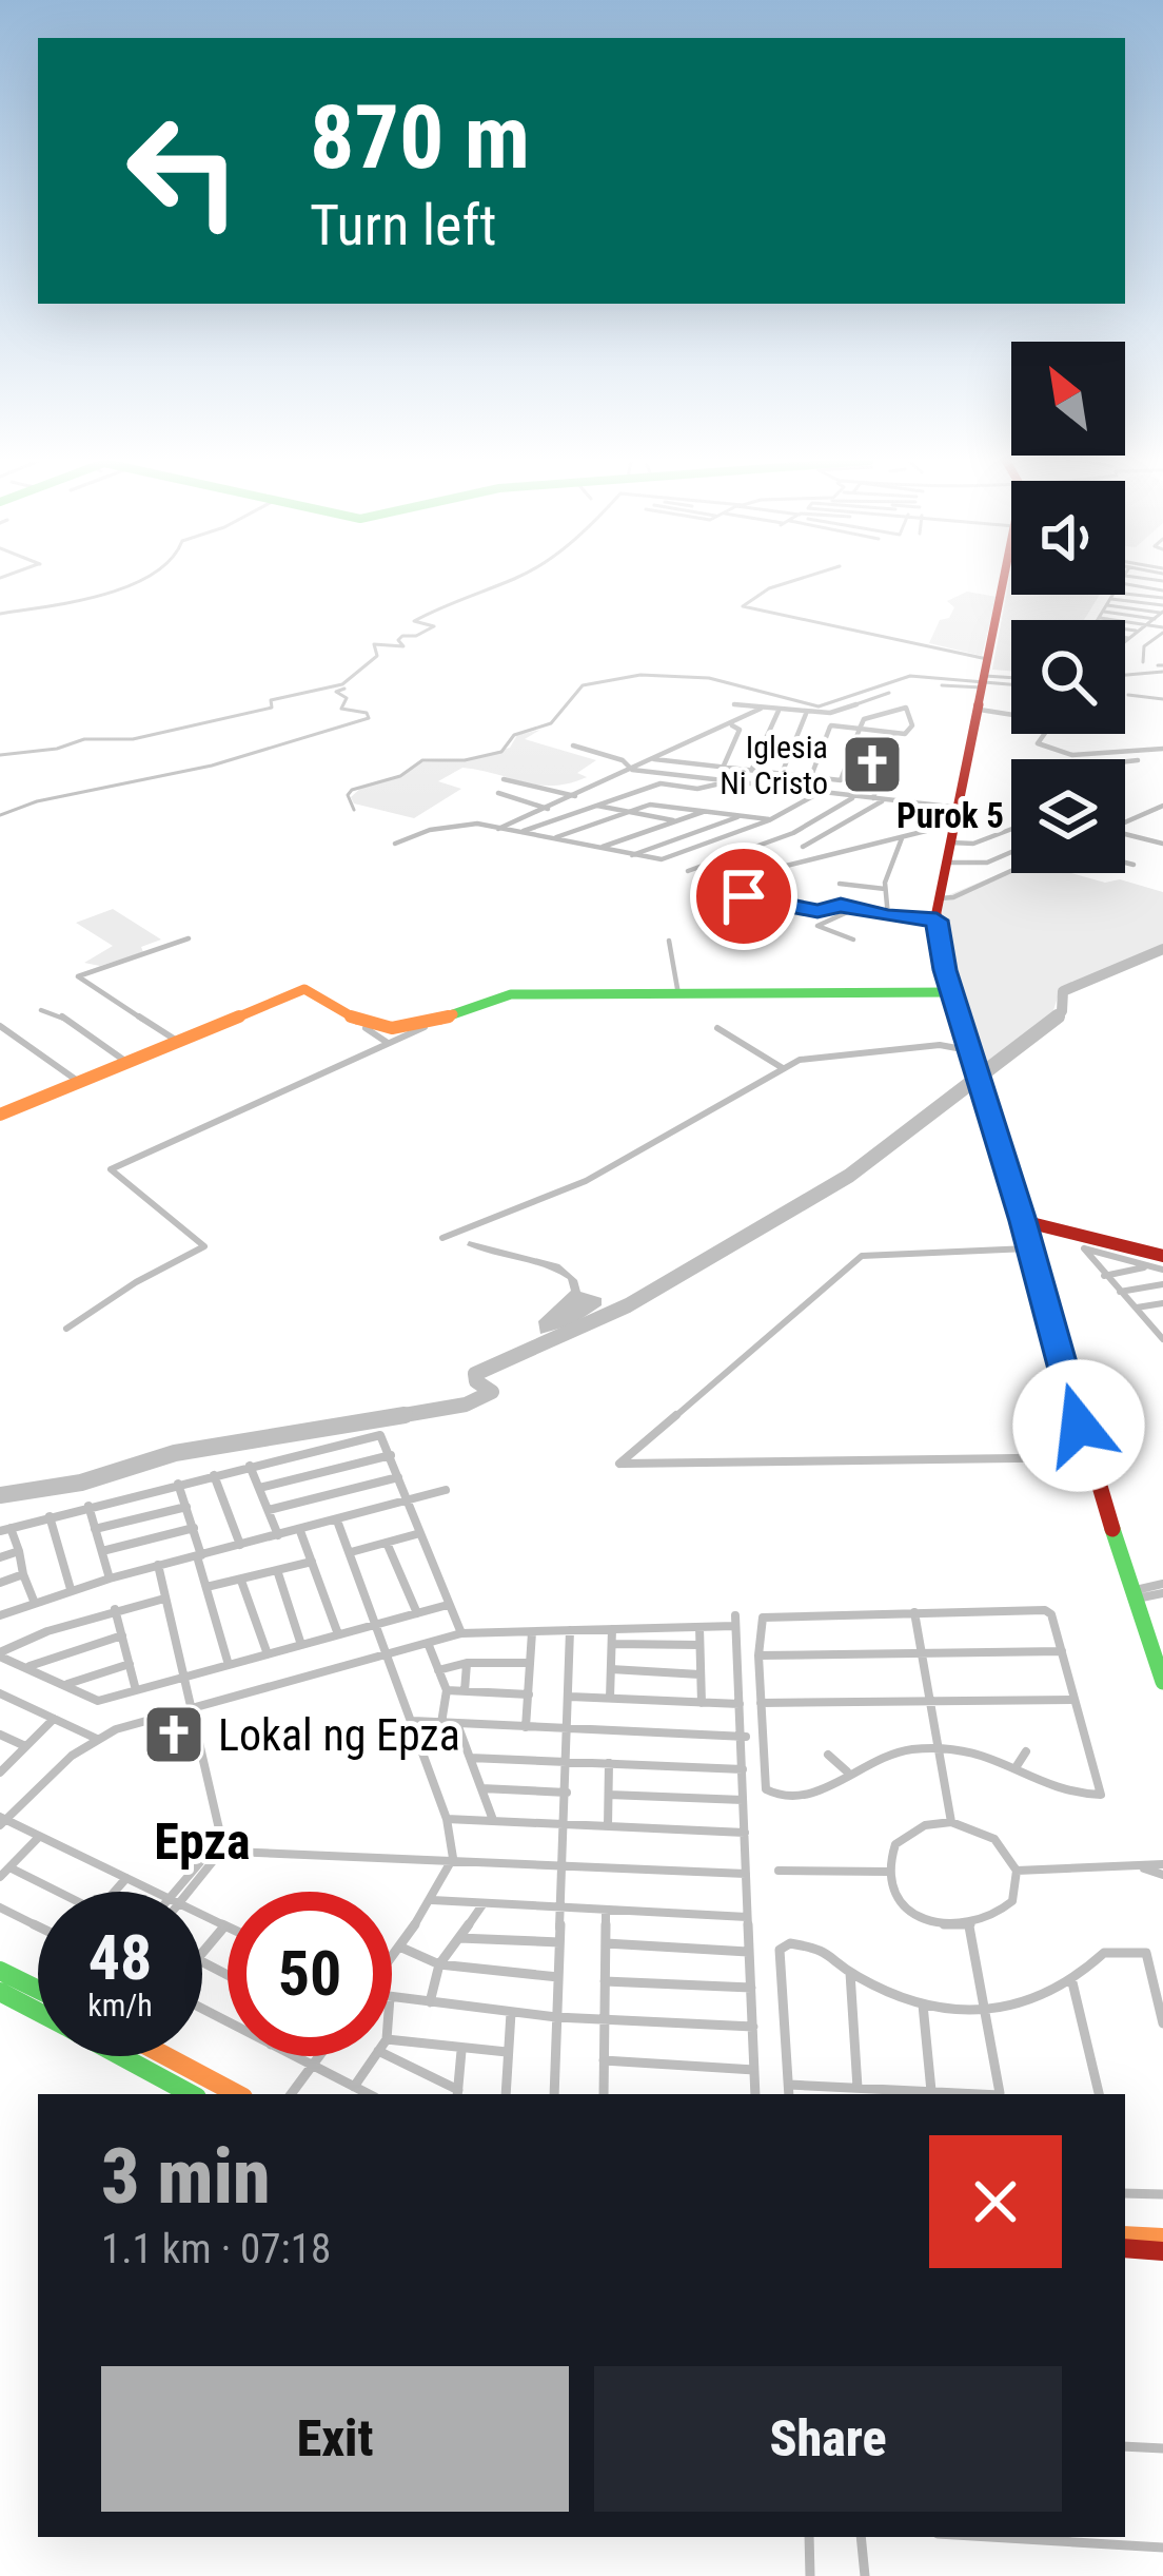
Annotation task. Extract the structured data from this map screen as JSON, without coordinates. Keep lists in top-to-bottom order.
{
  "districts": ["Purok 5", "Epza"],
  "places": {
    "church": ["Iglesia Ni Cristo", "Lokal ng Epza"]
  },
  "north": "top left",
  "page": {
    "turn": ["870 m", "Turn left"],
    "speed": "48 km/h",
    "limit": "50",
    "heading": ["3 min", "1.1 km · 07:18"],
    "buttons": ["Exit", "Share"]
  }
}
